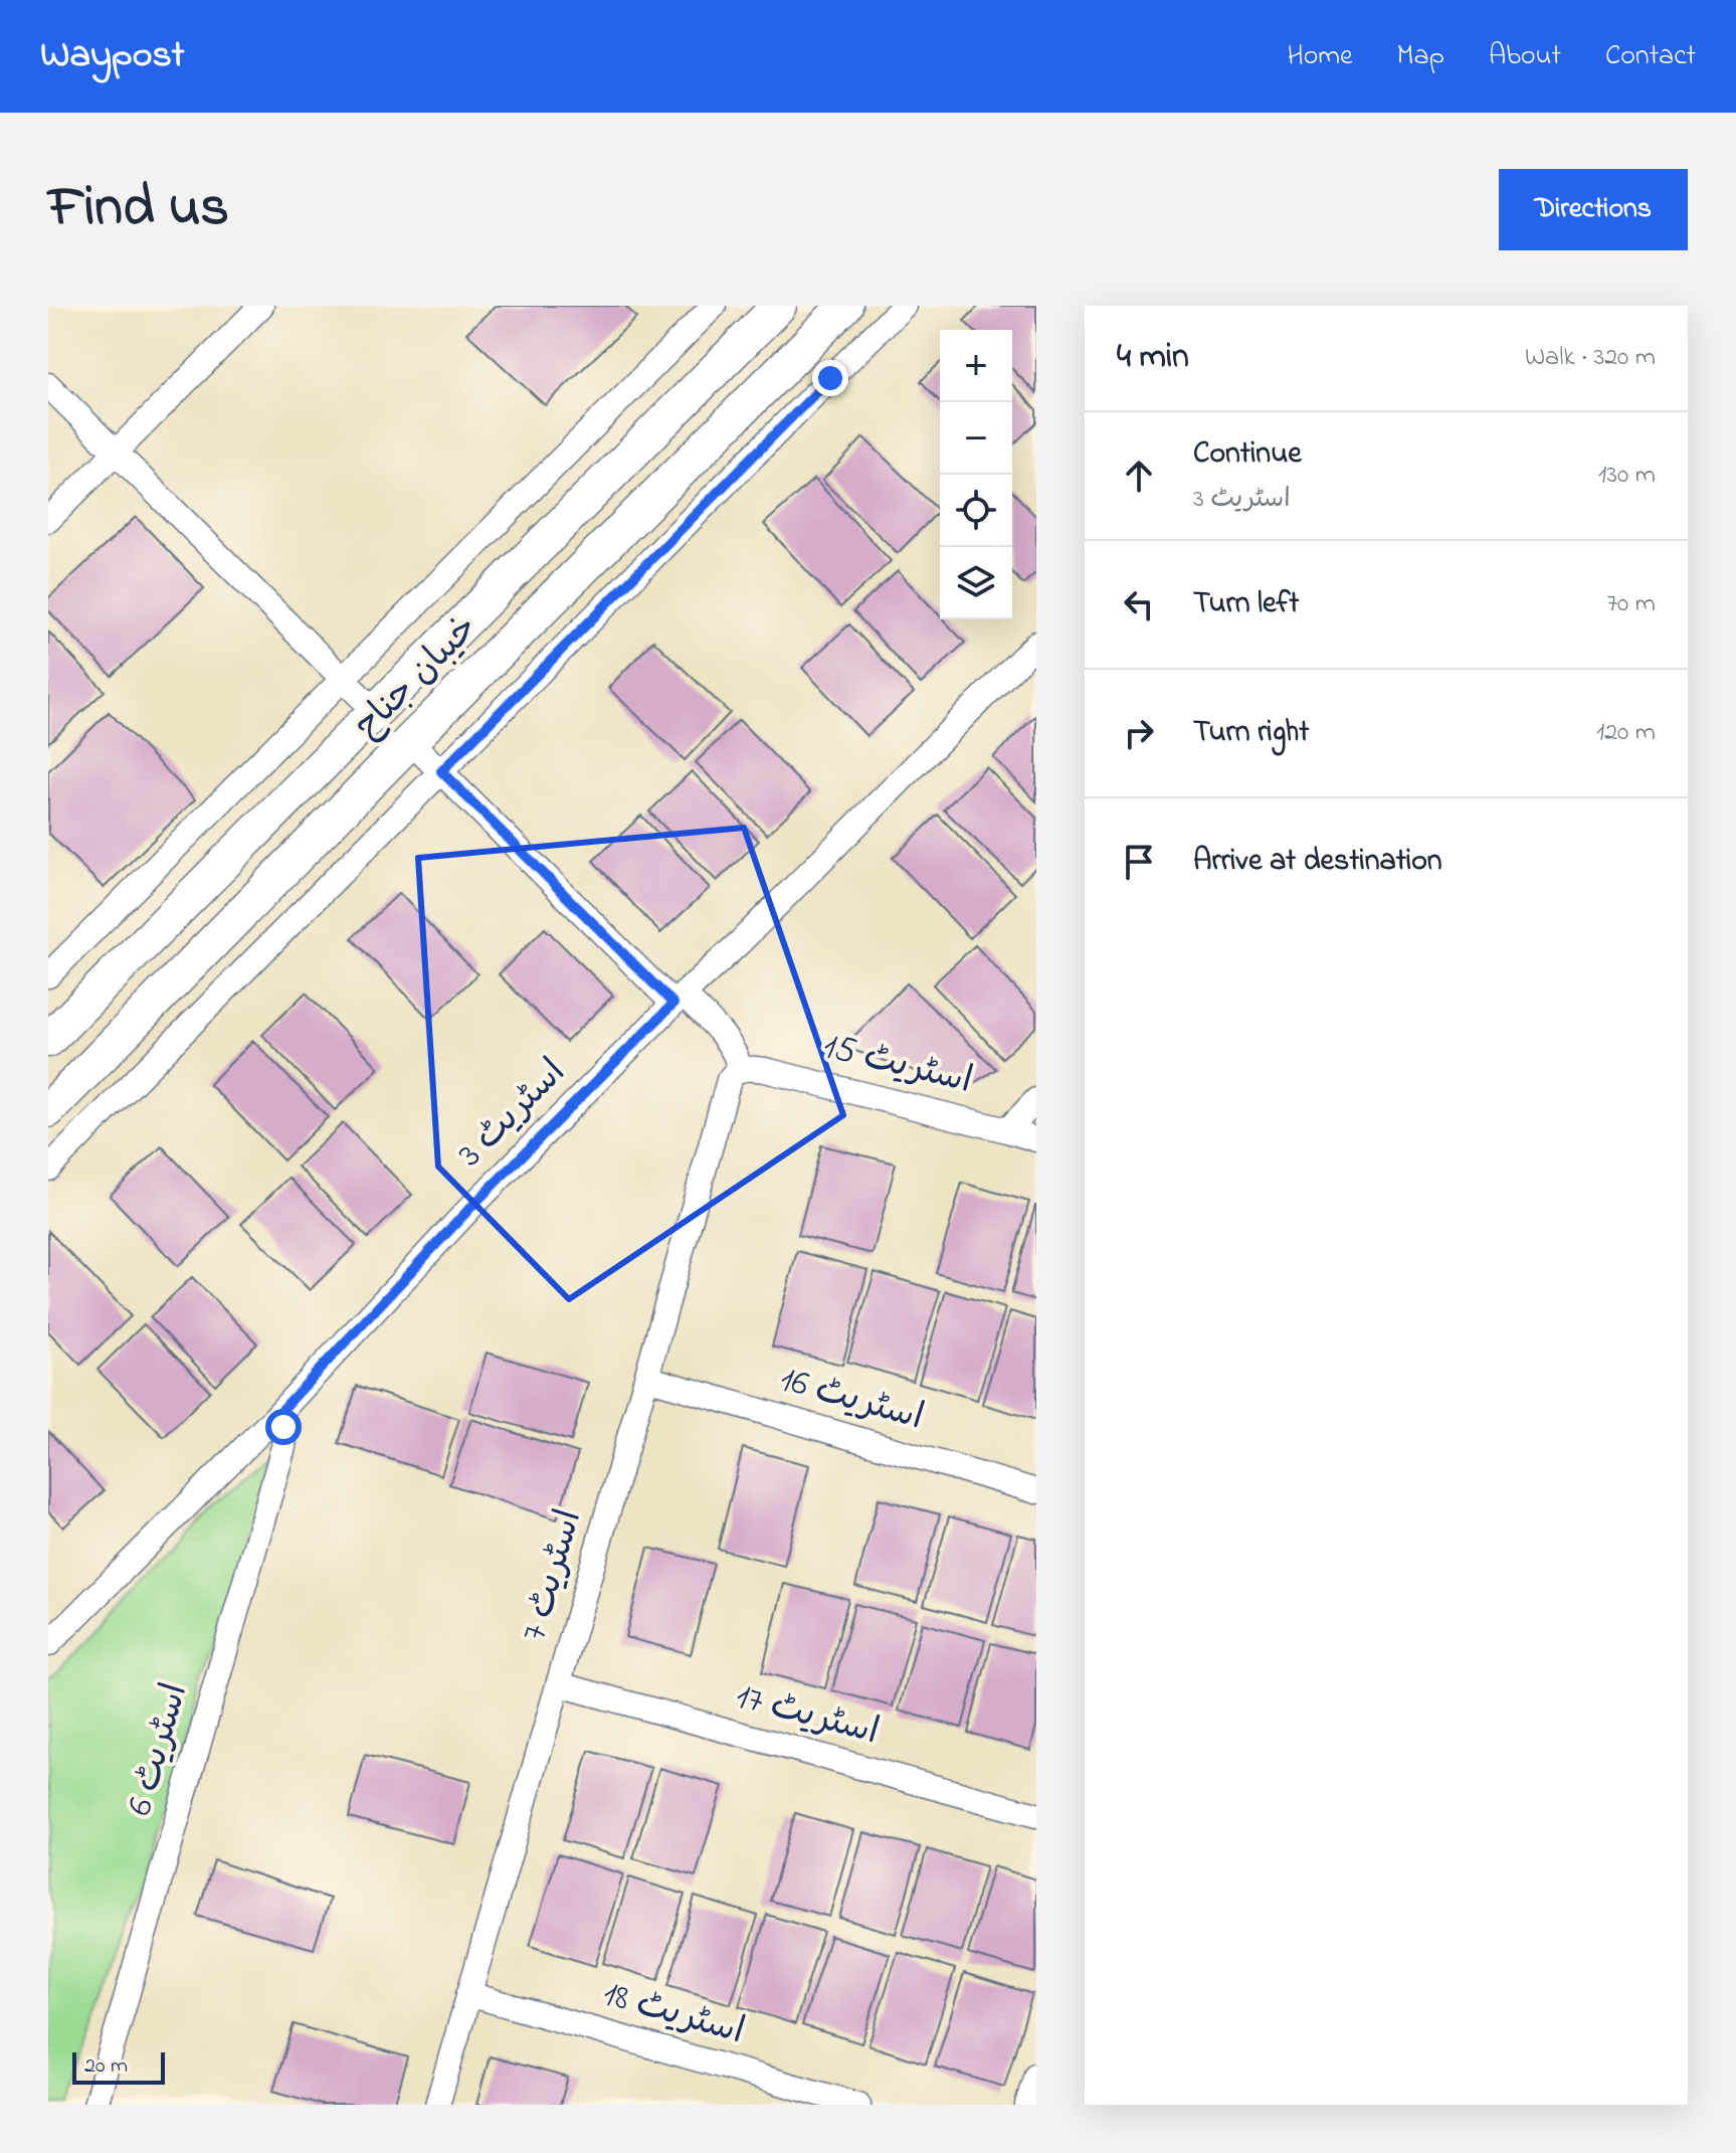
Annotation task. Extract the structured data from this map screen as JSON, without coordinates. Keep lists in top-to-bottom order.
{
  "streets": {
    "main road": ["خیبان جناح"],
    "street": [
      "اسٹریٹ 15",
      "اسٹریٹ 3",
      "اسٹریٹ 16",
      "اسٹریٹ 7",
      "اسٹریٹ 17",
      "اسٹریٹ 6",
      "اسٹریٹ 18"
    ]
  },
  "crossings": [
    ["اسٹریٹ 15", "اسٹریٹ 7"],
    ["اسٹریٹ 3", "اسٹریٹ 6"],
    ["اسٹریٹ 16", "اسٹریٹ 7"],
    ["اسٹریٹ 7", "اسٹریٹ 17"],
    ["اسٹریٹ 7", "اسٹریٹ 18"]
  ],
  "scale_bar": "20 m",
  "page": {
    "header": "Waypost",
    "nav": [
      "Home",
      "Map",
      "About",
      "Contact"
    ],
    "title": "Find us",
    "buttons": "Directions",
    "heading": ["4 min", "Walk · 320 m"],
    "map_buttons": ["+", "−"],
    "list": [
      ["Continue", "اسٹریٹ 3", "130 m"],
      ["Turn left", "70 m"],
      ["Turn right", "120 m"],
      "Arrive at destination"
    ],
    "scale": "20 m"
  }
}
